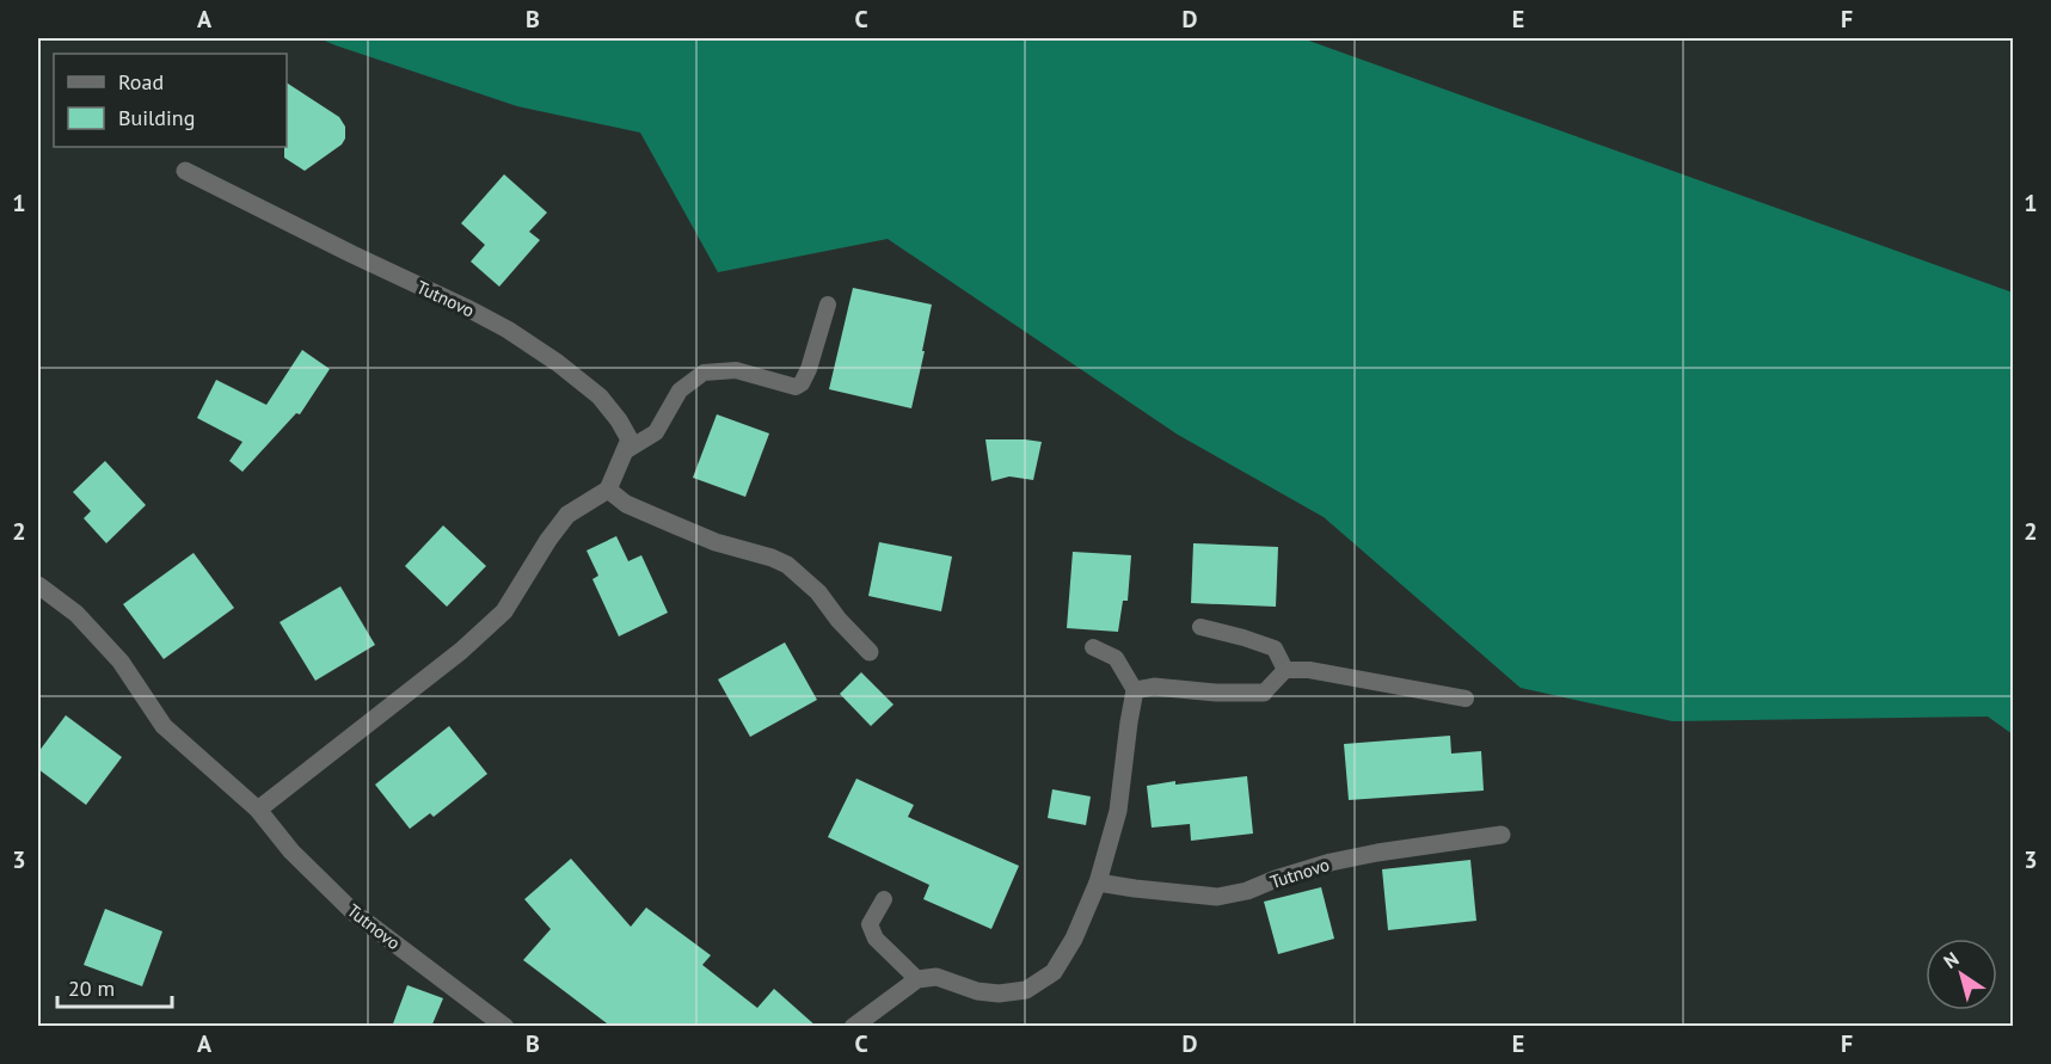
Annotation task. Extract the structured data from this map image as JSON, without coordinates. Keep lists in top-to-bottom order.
{
  "streets": {
    "street": ["Tutnovo"]
  },
  "legend": ["Road", "Building"],
  "scale_bar": "20 m",
  "north": "top left",
  "grid": {
    "columns": [
      "A",
      "B",
      "C",
      "D",
      "E",
      "F"
    ],
    "rows": ["1", "2", "3"]
  }
}
